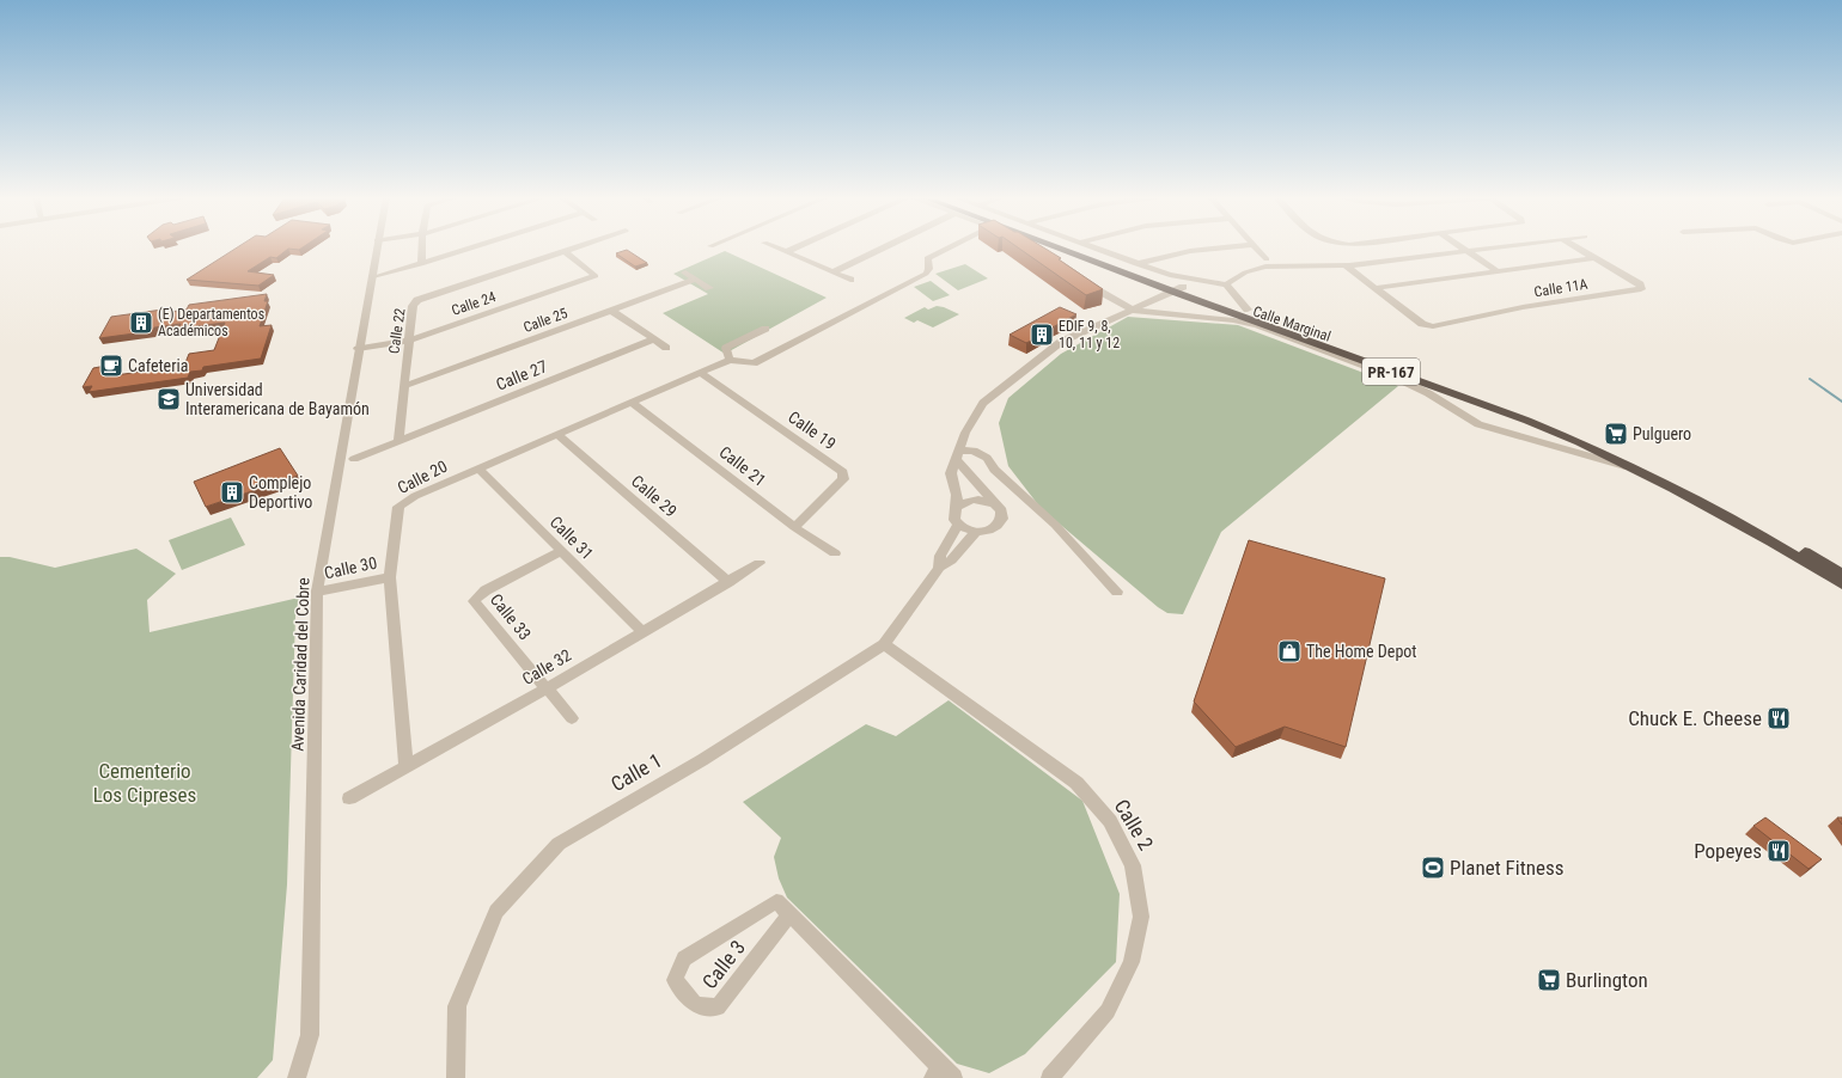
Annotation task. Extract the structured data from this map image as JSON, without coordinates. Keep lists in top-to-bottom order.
{
  "streets": {
    "highway": ["PR-167"],
    "street": [
      "Calle 11A",
      "Calle 24",
      "Calle 25",
      "Calle Marginal",
      "Calle 22",
      "Calle 27",
      "Calle 19",
      "Calle 21",
      "Calle 20",
      "Calle 29",
      "Calle 31",
      "Calle 30",
      "Calle 33",
      "Avenida Caridad del Cobre",
      "Calle 32",
      "Calle 1",
      "Calle 2",
      "Calle 3"
    ]
  },
  "crossings": [
    ["Calle 24", "Calle 22"],
    ["Calle 24", "Avenida Caridad del Cobre"],
    ["Calle 25", "Calle 22"],
    ["Calle Marginal", "PR-167"],
    ["Calle 22", "Calle 27"],
    ["Calle 19", "Calle 21"],
    ["Calle 19", "Calle 20"],
    ["Calle 21", "Calle 20"],
    ["Calle 20", "Calle 29"],
    ["Calle 20", "Calle 31"],
    ["Calle 20", "Calle 30"],
    ["Calle 20", "Calle 32"],
    ["Calle 29", "Calle 32"],
    ["Calle 31", "Calle 33"],
    ["Calle 31", "Calle 32"],
    ["Calle 30", "Avenida Caridad del Cobre"],
    ["Calle 33", "Calle 32"],
    ["Calle 1", "Calle 2"]
  ],
  "parks": ["Cementerio Los Cipreses"],
  "places": {
    "building": ["(E) Departamentos Académicos", "EDIF 9, 8, 10, 11 y 12", "Complejo Deportivo"],
    "cafe": ["Cafeteria"],
    "school or university": ["Universidad Interamericana de Bayamón"],
    "supermarket": ["Pulguero", "Burlington"],
    "shop": ["The Home Depot"],
    "restaurant": ["Chuck E. Cheese", "Popeyes"],
    "sports": ["Planet Fitness"]
  }
}
